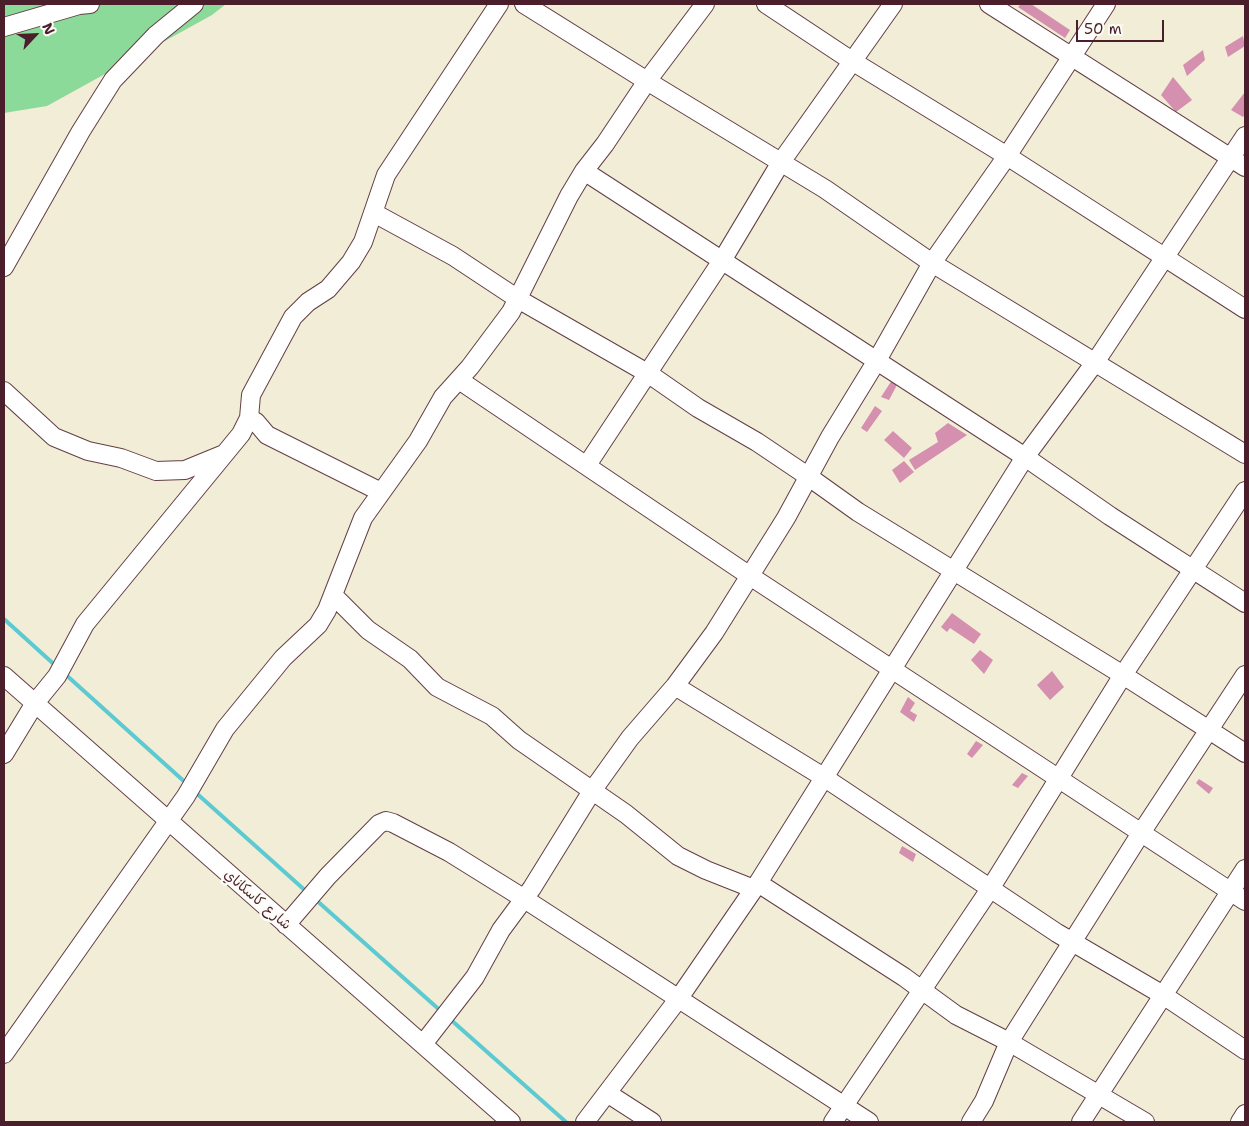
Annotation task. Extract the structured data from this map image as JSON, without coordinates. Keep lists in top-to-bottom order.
{
  "streets": {
    "street": ["شارع كاسكاناي"]
  },
  "scale_bar": "50 m",
  "north": "top right"
}
